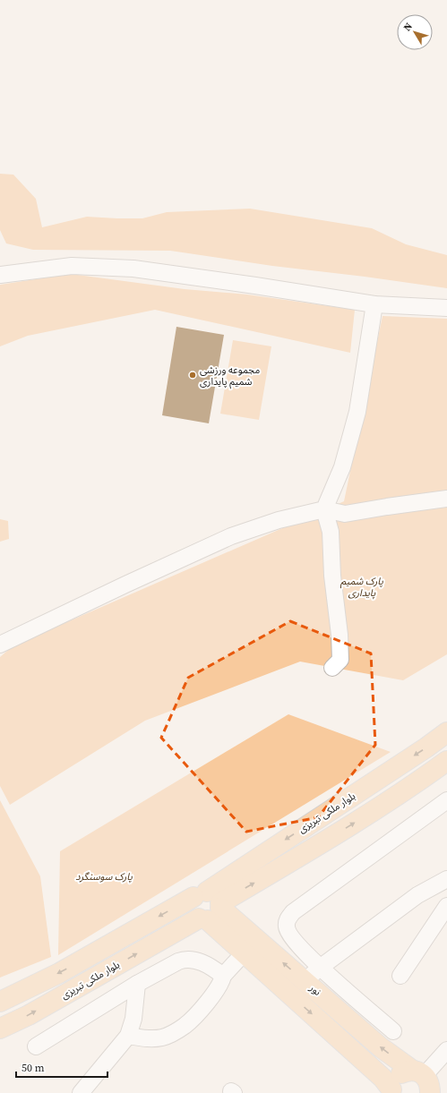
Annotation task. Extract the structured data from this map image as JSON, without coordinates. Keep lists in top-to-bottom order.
{
  "streets": {
    "main road": ["بلوار ملکى تبریزى", "نور"]
  },
  "crossings": [
    ["بلوار ملکى تبریزى", "نور"]
  ],
  "parks": ["پارک شمیم پایداری", "پارک سوسنگرد"],
  "places": ["مجموعه ورزشی شمیم پایداری"],
  "scale_bar": "50 m",
  "north": "top left"
}
